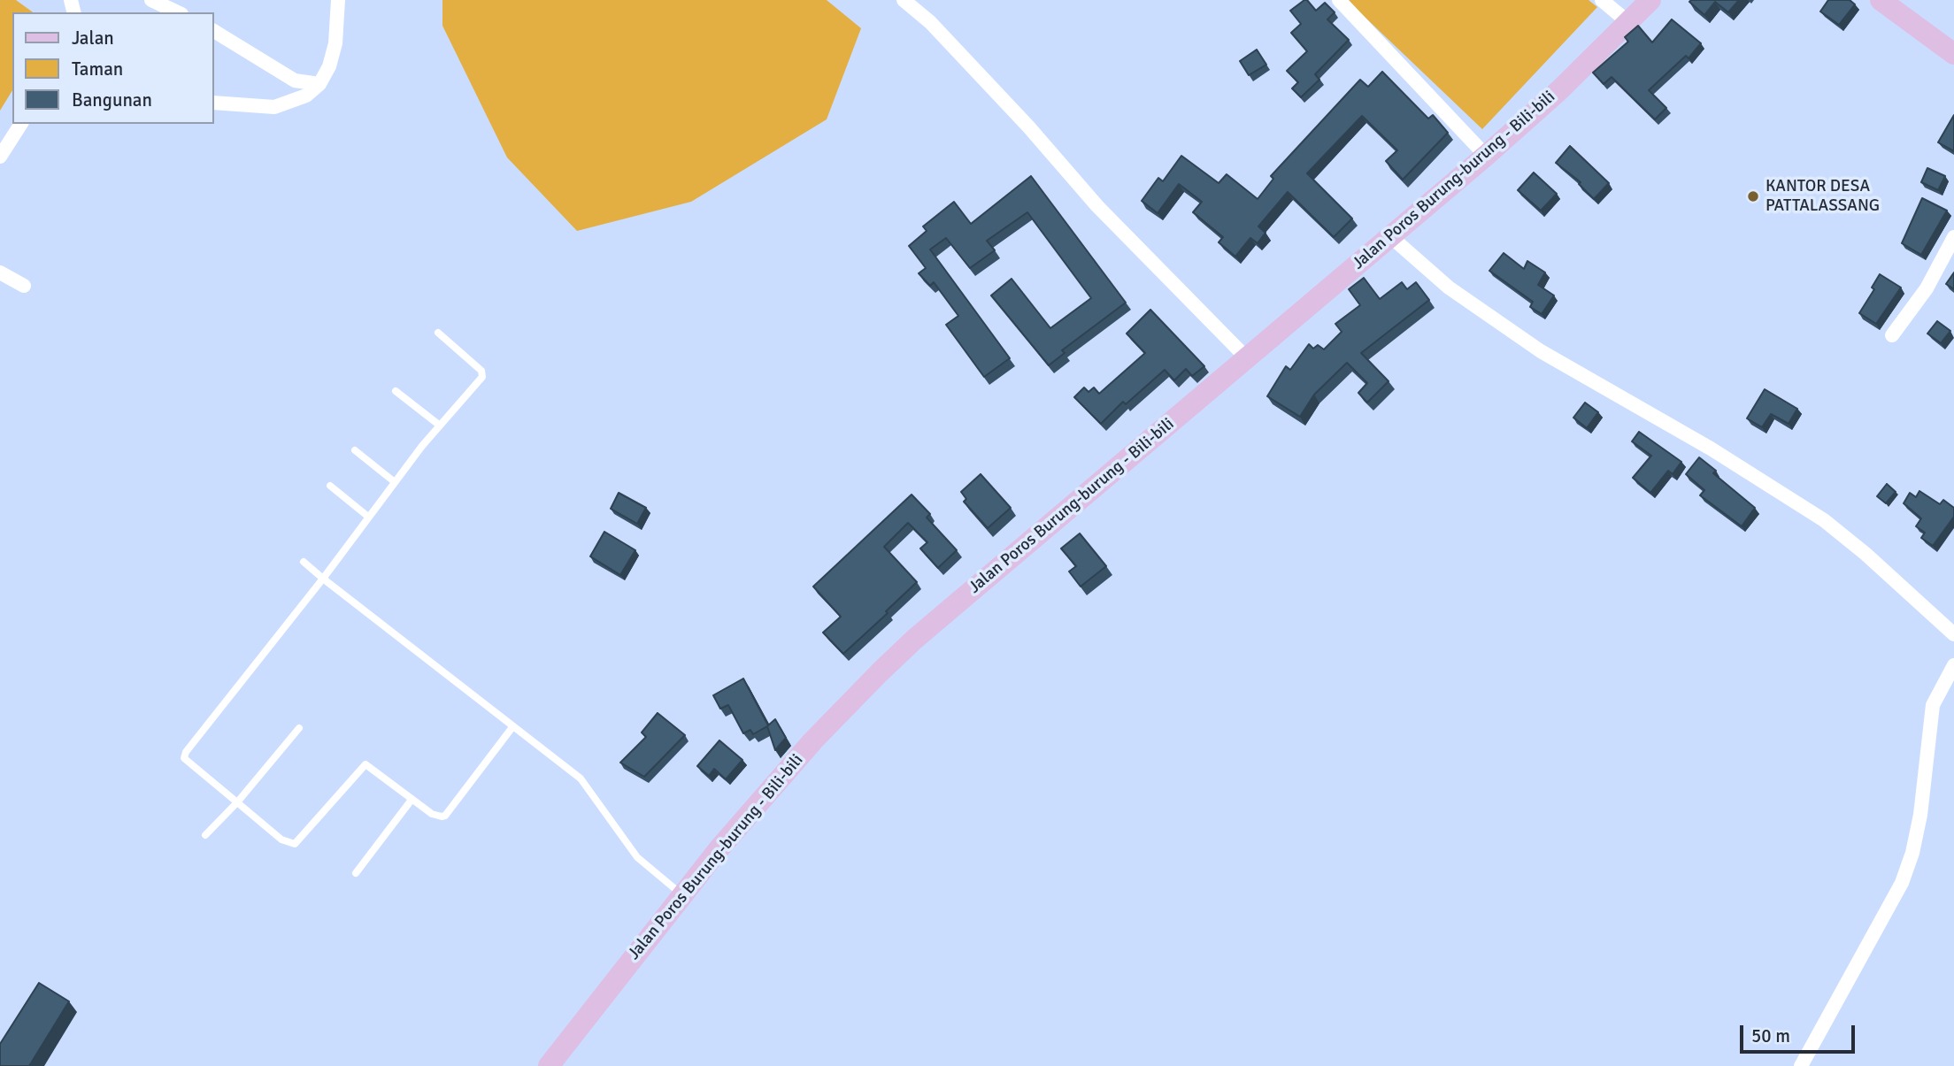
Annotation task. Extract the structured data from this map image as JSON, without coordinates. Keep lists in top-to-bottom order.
{
  "streets": {
    "main road": ["Jalan Poros Burung-burung - Bili-bili"]
  },
  "places": ["KANTOR DESA PATTALASSANG"],
  "legend": ["Jalan", "Taman", "Bangunan"],
  "scale_bar": "50 m"
}
